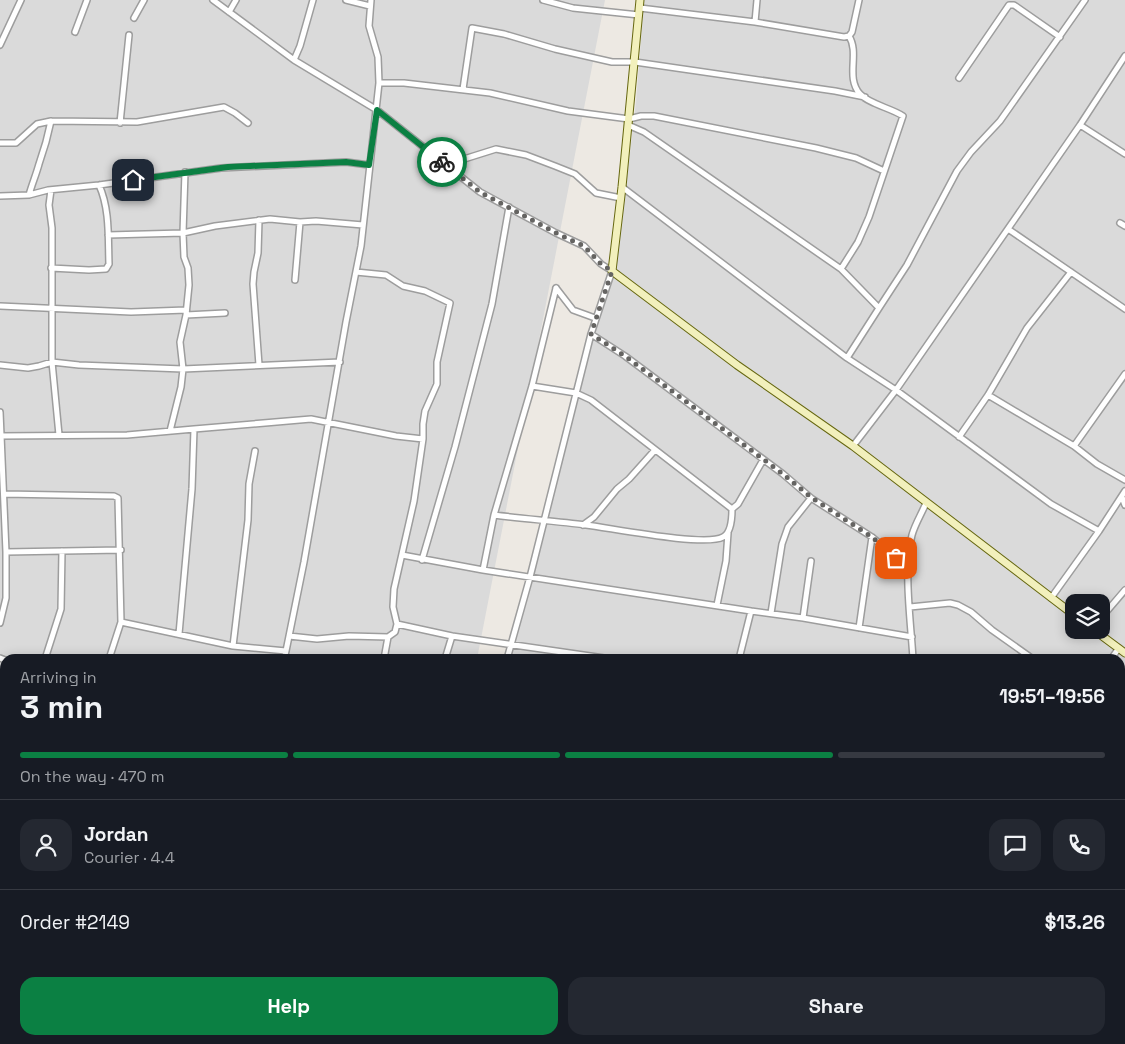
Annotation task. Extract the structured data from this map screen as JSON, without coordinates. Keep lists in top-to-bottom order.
{
  "page": {
    "heading": ["3 min", "Arriving in", "19:51–19:56"],
    "panel": [
      "Jordan",
      "Courier · 4.4",
      "Order #2149",
      "$13.26"
    ],
    "bar": "On the way · 470 m",
    "buttons": ["Help", "Share"]
  }
}
